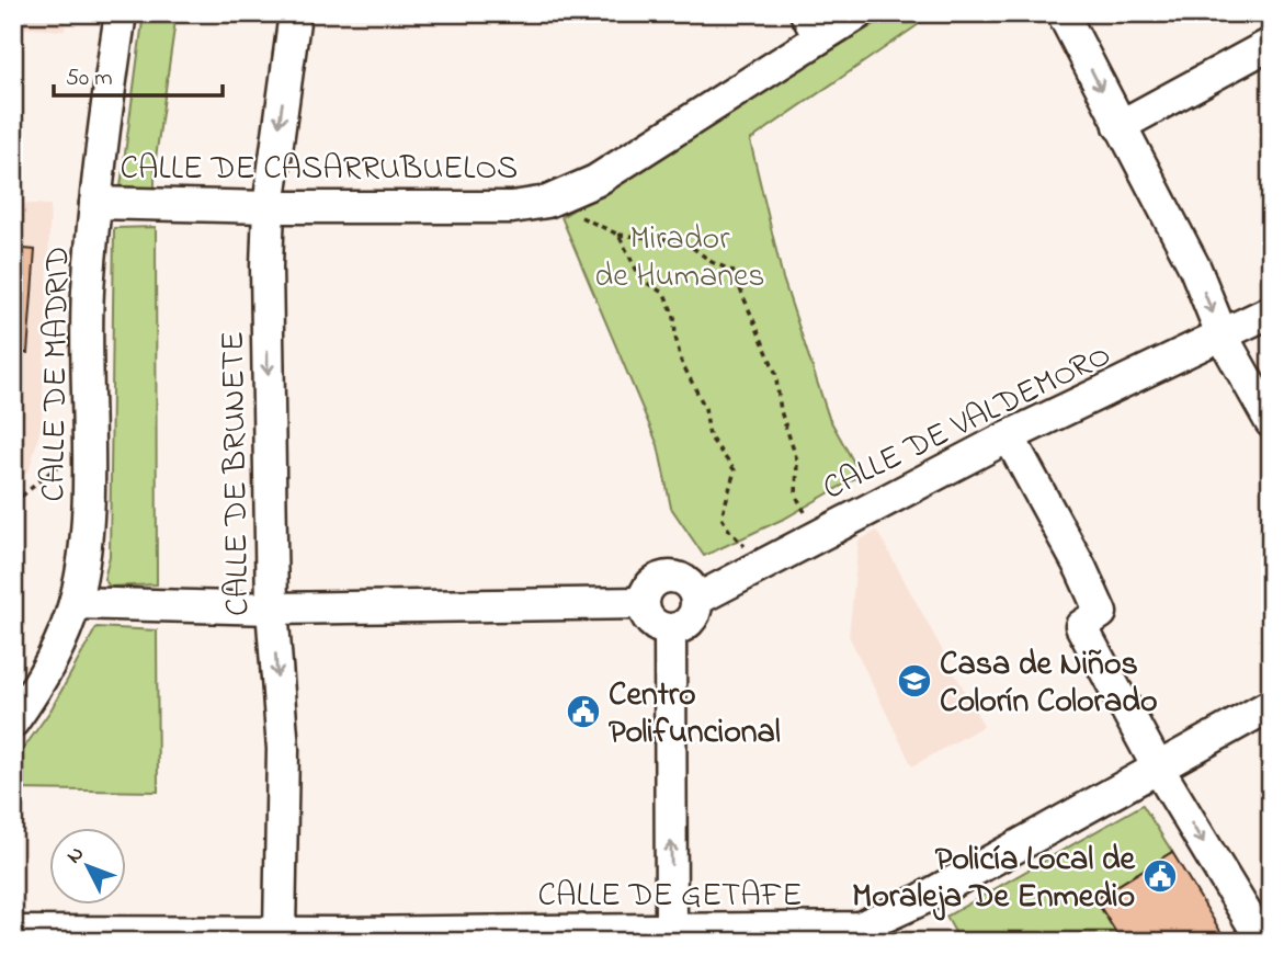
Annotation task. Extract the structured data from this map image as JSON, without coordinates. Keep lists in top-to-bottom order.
{
  "streets": {
    "street": [
      "CALLE DE CASARRUBUELOS",
      "CALLE DE MADRID",
      "CALLE DE VALDEMORO",
      "CALLE DE BRUNETE",
      "CALLE DE GETAFE"
    ]
  },
  "crossings": [
    ["CALLE DE CASARRUBUELOS", "CALLE DE MADRID"],
    ["CALLE DE CASARRUBUELOS", "CALLE DE BRUNETE"],
    ["CALLE DE BRUNETE", "CALLE DE GETAFE"]
  ],
  "one_way": ["CALLE DE BRUNETE"],
  "parks": ["Mirador de Humanes"],
  "places": {
    "school or university": ["Casa de Niños Colorín Colorado"],
    "public building": ["Centro Polifuncional", "Policía Local de Moraleja De Enmedio"]
  },
  "scale_bar": "50 m",
  "north": "top left"
}
